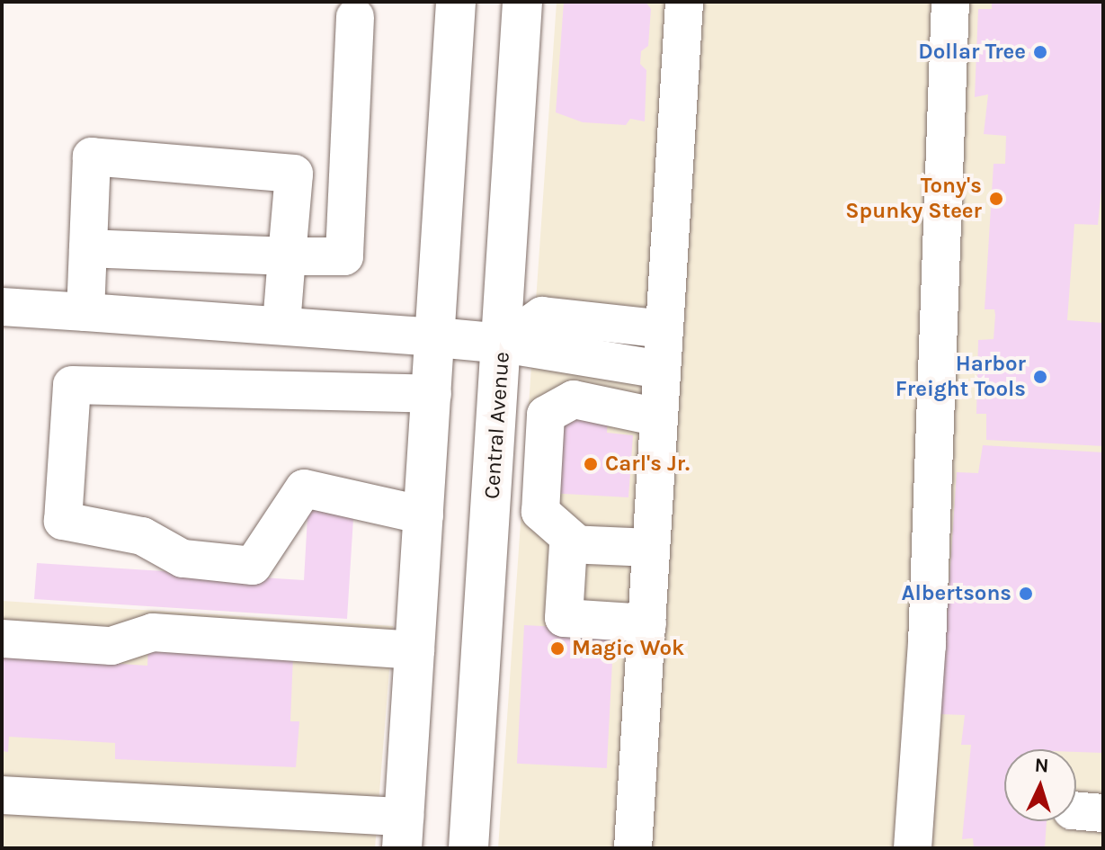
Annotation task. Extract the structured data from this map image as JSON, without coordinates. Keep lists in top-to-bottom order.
{
  "streets": {
    "main road": ["Central Avenue"]
  },
  "places": [
    "Dollar Tree",
    "Tony's Spunky Steer",
    "Harbor Freight Tools",
    "Carl's Jr.",
    "Albertsons",
    "Magic Wok"
  ],
  "north": "top"
}
